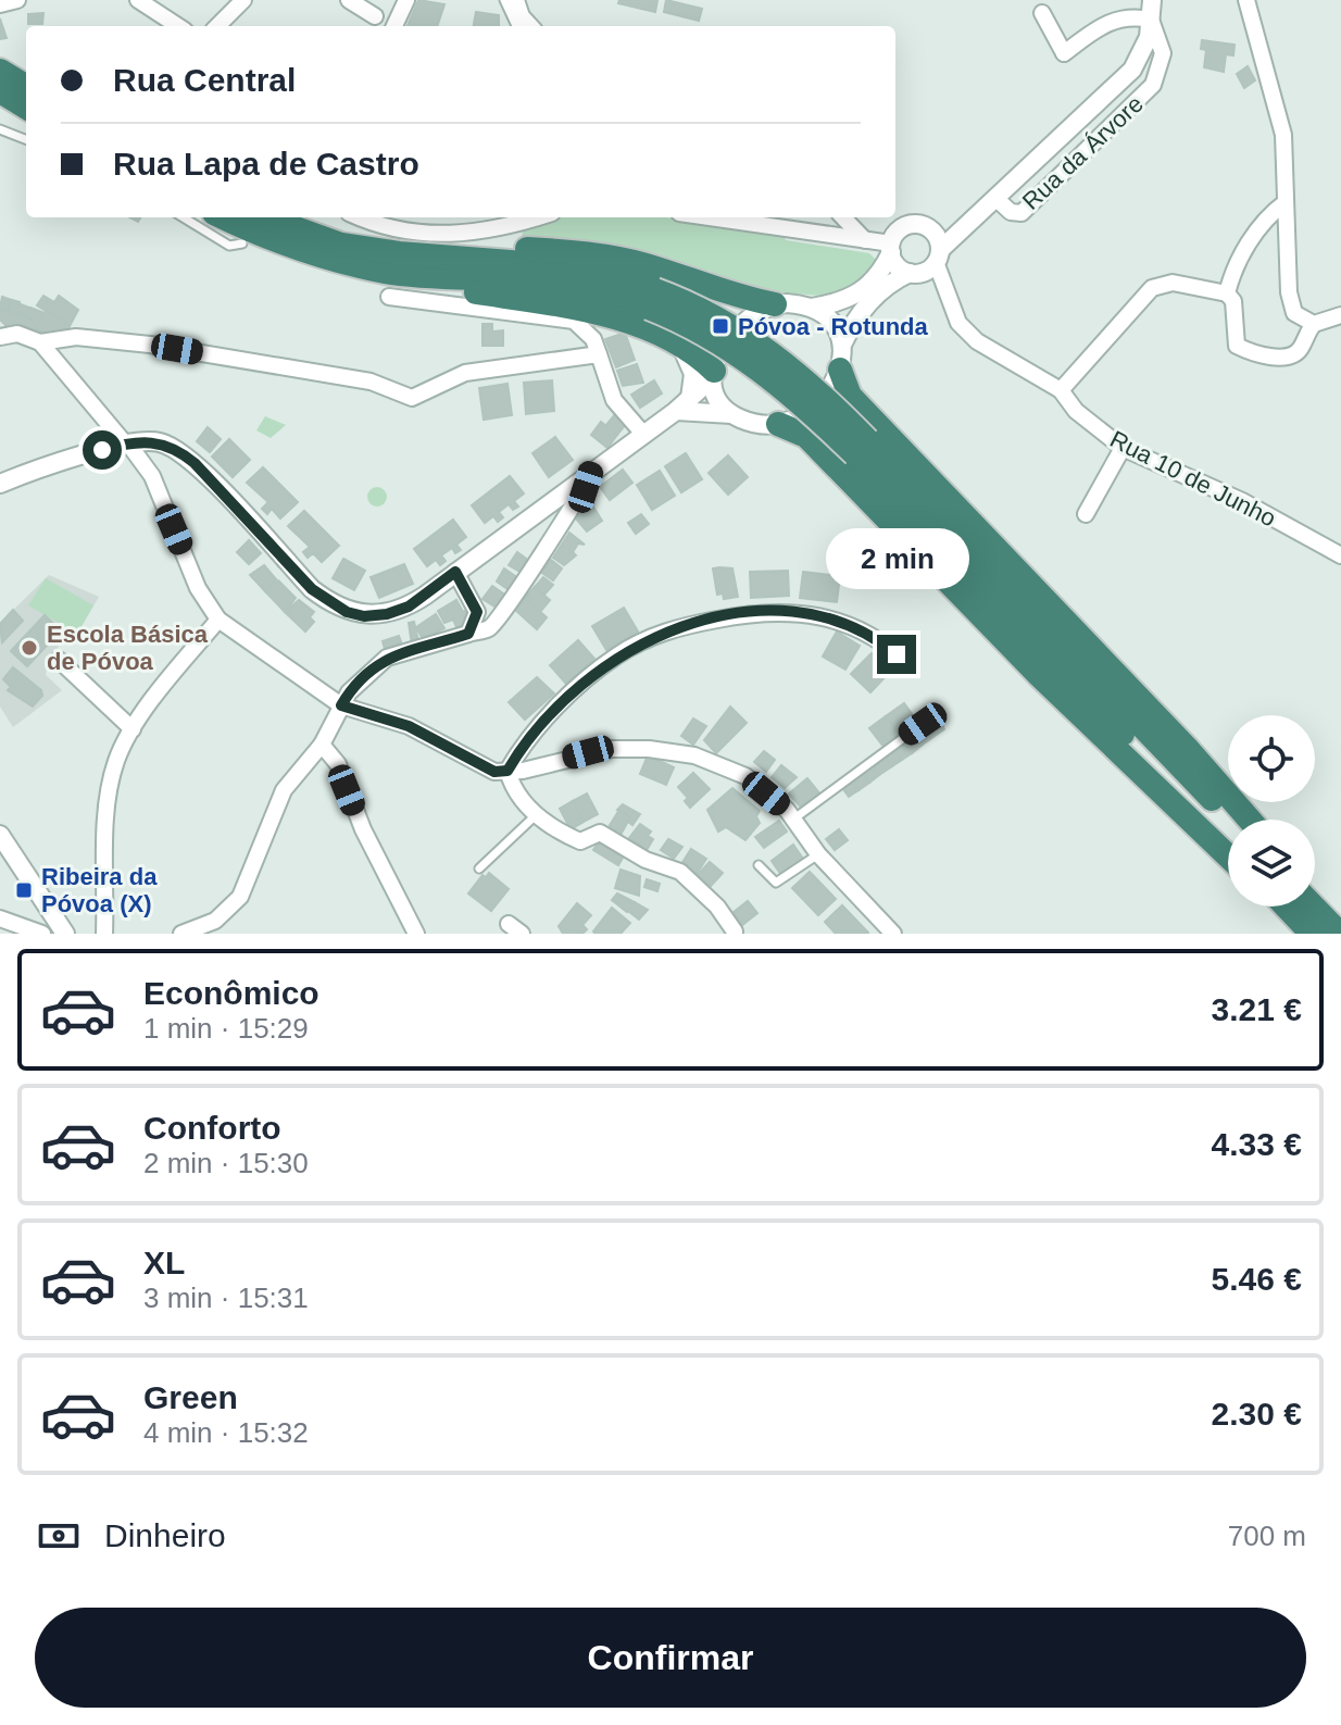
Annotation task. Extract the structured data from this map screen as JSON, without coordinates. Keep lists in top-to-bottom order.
{
  "streets": {
    "street": ["Rua da Árvore", "Rua 10 de Junho"]
  },
  "places": {
    "transit": ["Póvoa - Rotunda", "Ribeira da Póvoa (X)"],
    "other": ["Escola Básica de Póvoa"]
  },
  "page": {
    "banner": ["Rua Central", "Rua Lapa de Castro"],
    "bubble": "2 min",
    "list": [
      {
        "name": "Econômico",
        "note": "1 min · 15:29",
        "value": "3.21 €"
      },
      {
        "name": "Conforto",
        "note": "2 min · 15:30",
        "value": "4.33 €"
      },
      {
        "name": "XL",
        "note": "3 min · 15:31",
        "value": "5.46 €"
      },
      {
        "name": "Green",
        "note": "4 min · 15:32",
        "value": "2.30 €"
      }
    ],
    "pay": ["Dinheiro", "700 m"],
    "buttons": "Confirmar"
  }
}
